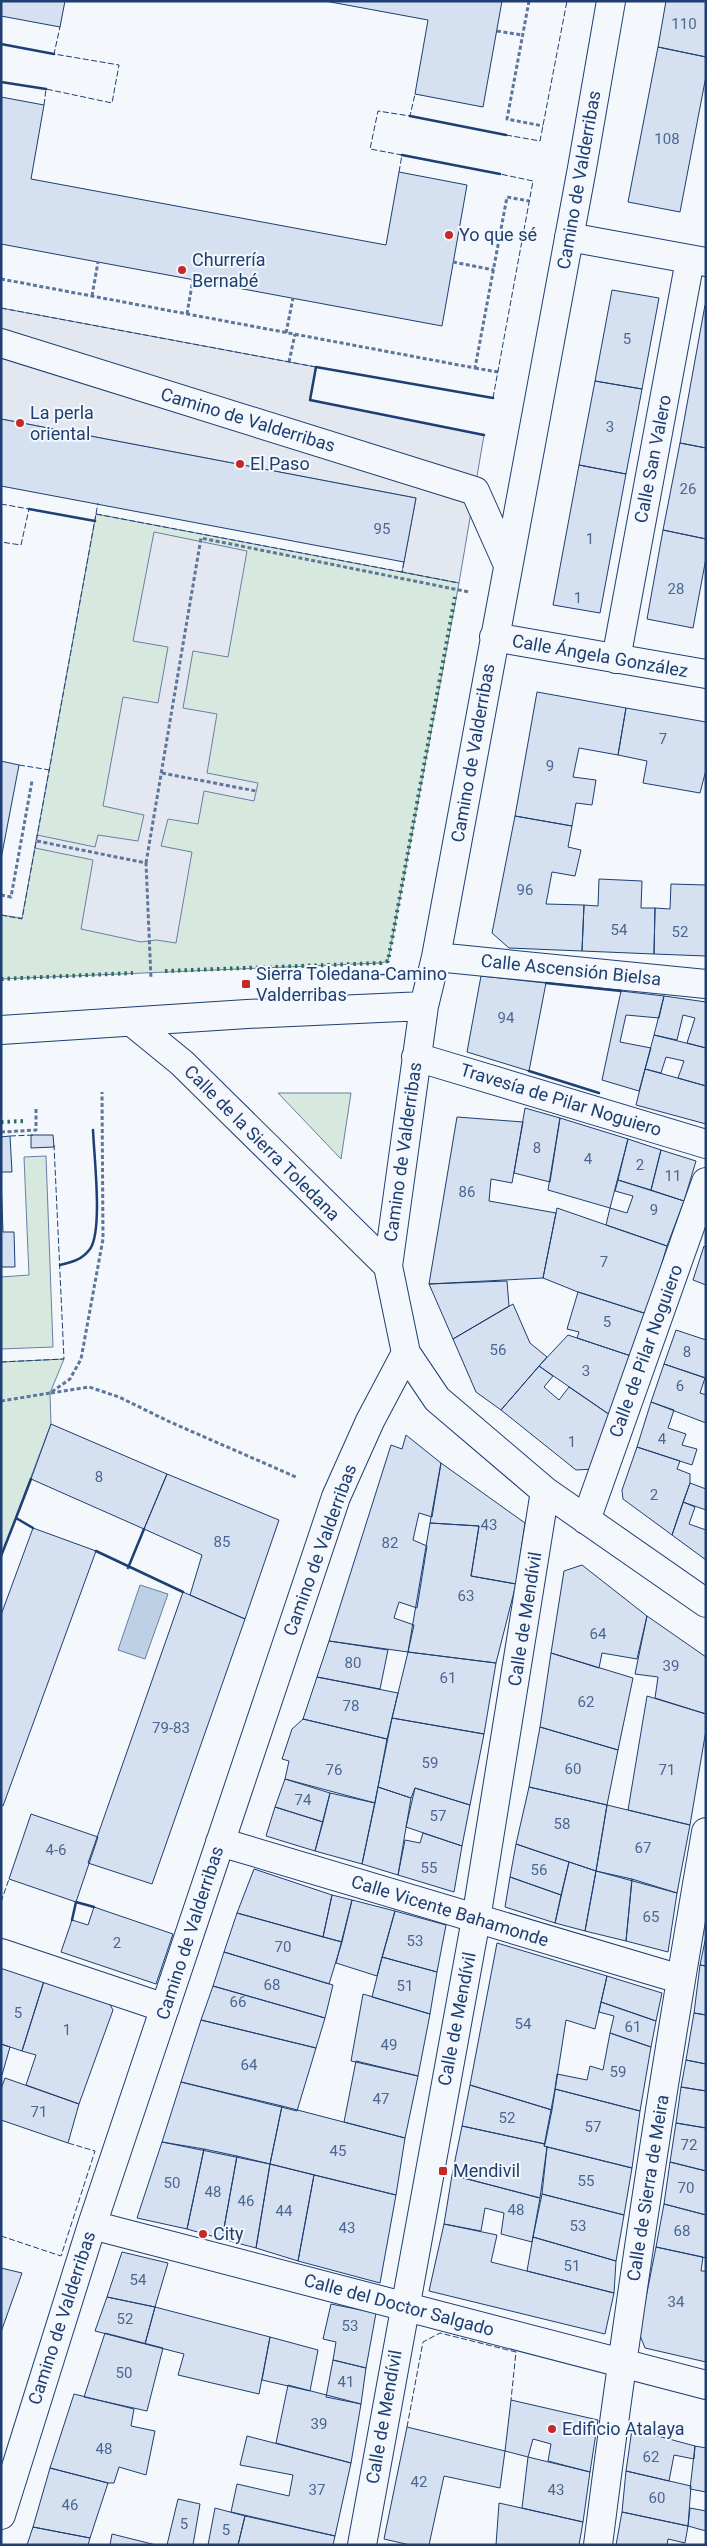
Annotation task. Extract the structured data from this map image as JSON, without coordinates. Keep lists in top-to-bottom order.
{
  "streets": {
    "street": [
      "Camino de Valderribas",
      "Calle San Valero",
      "Calle Ángela González",
      "Calle Ascensión Bielsa",
      "Travesía de Pilar Noguiero",
      "Calle de la Sierra Toledana",
      "Calle de Pilar Noguiero",
      "Calle de Mendívil",
      "Calle Vicente Bahamonde",
      "Calle de Sierra de Meira",
      "Calle del Doctor Salgado"
    ]
  },
  "crossings": [
    ["Camino de Valderribas", "Calle Ángela González"],
    ["Camino de Valderribas", "Calle Ascensión Bielsa"],
    ["Camino de Valderribas", "Travesía de Pilar Noguiero"],
    ["Camino de Valderribas", "Calle de la Sierra Toledana"],
    ["Camino de Valderribas", "Calle Vicente Bahamonde"],
    ["Camino de Valderribas", "Calle del Doctor Salgado"],
    ["Calle San Valero", "Calle Ángela González"],
    ["Calle de Mendívil", "Calle Vicente Bahamonde"],
    ["Calle de Mendívil", "Calle del Doctor Salgado"],
    ["Calle Vicente Bahamonde", "Calle de Sierra de Meira"],
    ["Calle de Sierra de Meira", "Calle del Doctor Salgado"]
  ],
  "places": {
    "other": [
      "Yo que sé",
      "Churrería Bernabé",
      "La perla oriental",
      "El Paso",
      "City",
      "Edificio Atalaya"
    ],
    "transit": ["Sierra Toledana-Camino Valderribas", "Mendivil"]
  },
  "house_numbers": [
    "110",
    "108",
    "5",
    "3",
    "26",
    "95",
    "1",
    "28",
    "1",
    "7",
    "9",
    "96",
    "54",
    "52",
    "94",
    "8",
    "4",
    "2",
    "11",
    "86",
    "9",
    "7",
    "5",
    "56",
    "8",
    "3",
    "6",
    "4",
    "1",
    "8",
    "2",
    "43",
    "85",
    "82",
    "63",
    "64",
    "80",
    "39",
    "61",
    "62",
    "78",
    "79-83",
    "59",
    "60",
    "76",
    "71",
    "74",
    "57",
    "58",
    "67",
    "4-6",
    "55",
    "56",
    "65",
    "53",
    "2",
    "70",
    "68",
    "51",
    "66",
    "5",
    "54",
    "61",
    "1",
    "49",
    "64",
    "59",
    "47",
    "71",
    "52",
    "57",
    "72",
    "45",
    "55",
    "50",
    "70",
    "48",
    "46",
    "48",
    "44",
    "53",
    "43",
    "68",
    "51",
    "54",
    "34",
    "52",
    "53",
    "50",
    "41",
    "39",
    "48",
    "62",
    "42",
    "37",
    "43",
    "60",
    "46",
    "5",
    "5"
  ]
}
